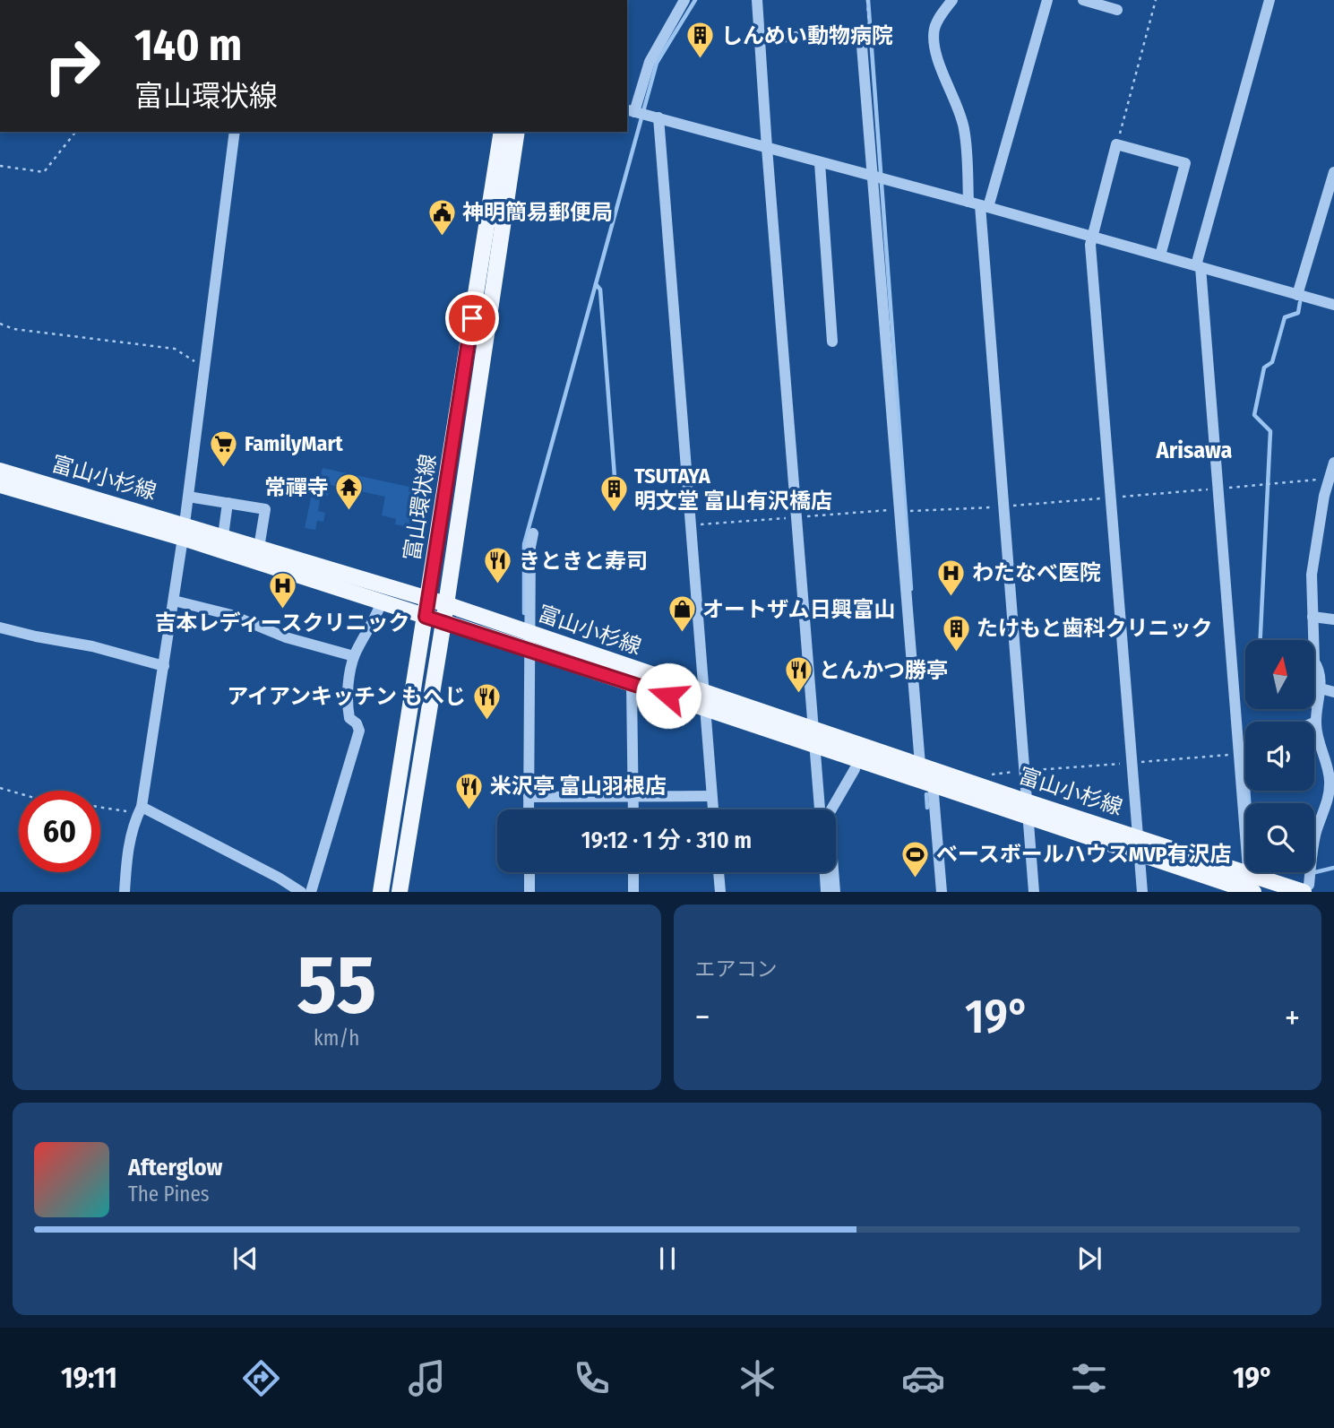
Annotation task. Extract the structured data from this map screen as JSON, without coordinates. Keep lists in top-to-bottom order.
{
  "streets": {
    "main road": ["富山小杉線", "富山環状線"]
  },
  "crossings": [
    ["富山小杉線", "富山環状線"]
  ],
  "districts": ["Arisawa"],
  "places": {
    "building": ["しんめい動物病院", "TSUTAYA 明文堂 富山有沢橋店", "たけもと歯科クリニック"],
    "public building": ["神明簡易郵便局"],
    "supermarket": ["FamilyMart"],
    "temple": ["常禪寺"],
    "restaurant": [
      "きときと寿司",
      "とんかつ勝亭",
      "アイアンキッチン もへじ",
      "米沢亭 富山羽根店"
    ],
    "hospital": ["わたなべ医院", "吉本レディースクリニック"],
    "shop": ["オートザム日興富山"],
    "sports": ["ベースボールハウスMVP有沢店"]
  },
  "north": "top",
  "page": {
    "turn": ["140 m", "富山環状線"],
    "limit": "60",
    "trip": "19:12 · 1 分 · 310 m",
    "tile": [
      ["55", "km/h"],
      "エアコン"
    ],
    "heat": ["−", "19°", "+"],
    "song": ["Afterglow", "The Pines"],
    "tabs": ["19:11", "19°"]
  }
}
